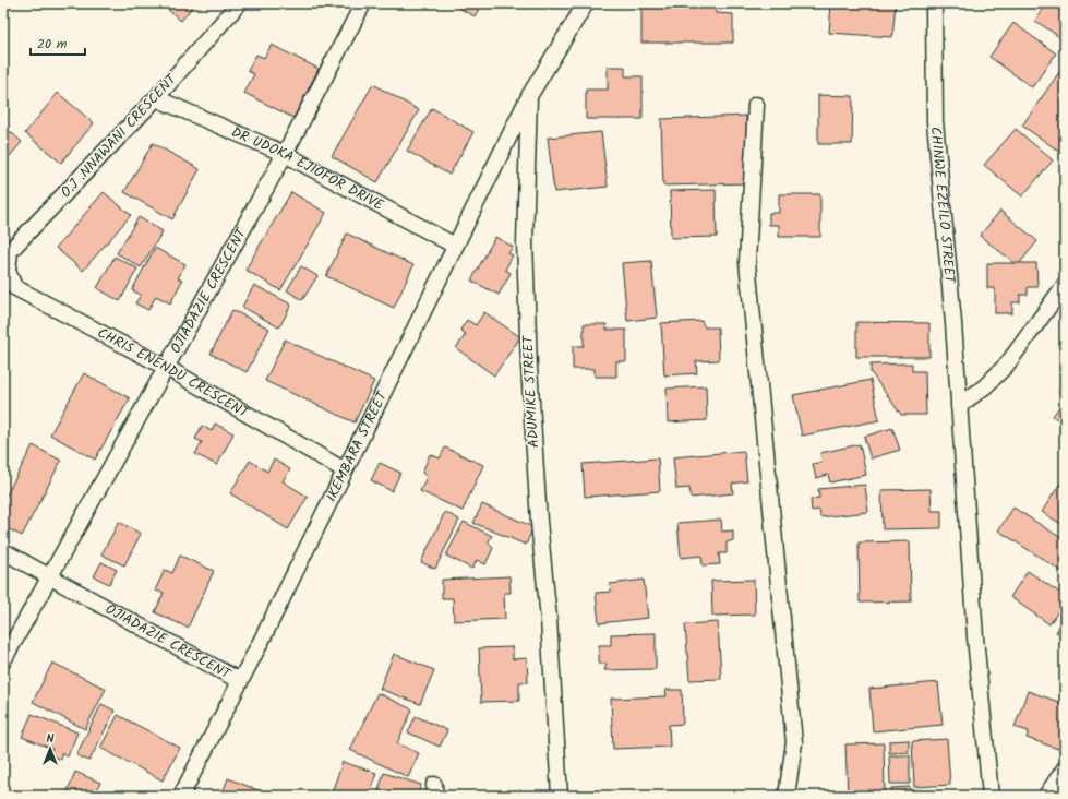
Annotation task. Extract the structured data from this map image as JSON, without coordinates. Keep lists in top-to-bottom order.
{
  "streets": {
    "street": [
      "O.J .NNAWANI CRESCENT",
      "DR UDOKA EJIOFOR DRIVE",
      "CHINWE EZEILO STREET",
      "OJIADAZIE CRESCENT",
      "CHRIS ENENDU CRESCENT",
      "ADUMIKE STREET",
      "IKEMBARA STREET"
    ]
  },
  "crossings": [
    ["O.J .NNAWANI CRESCENT", "DR UDOKA EJIOFOR DRIVE"],
    ["O.J .NNAWANI CRESCENT", "CHRIS ENENDU CRESCENT"],
    ["DR UDOKA EJIOFOR DRIVE", "OJIADAZIE CRESCENT"],
    ["DR UDOKA EJIOFOR DRIVE", "IKEMBARA STREET"],
    ["OJIADAZIE CRESCENT", "CHRIS ENENDU CRESCENT"],
    ["OJIADAZIE CRESCENT", "IKEMBARA STREET"],
    ["CHRIS ENENDU CRESCENT", "IKEMBARA STREET"],
    ["ADUMIKE STREET", "IKEMBARA STREET"]
  ],
  "scale_bar": "20 m",
  "north": "top"
}
